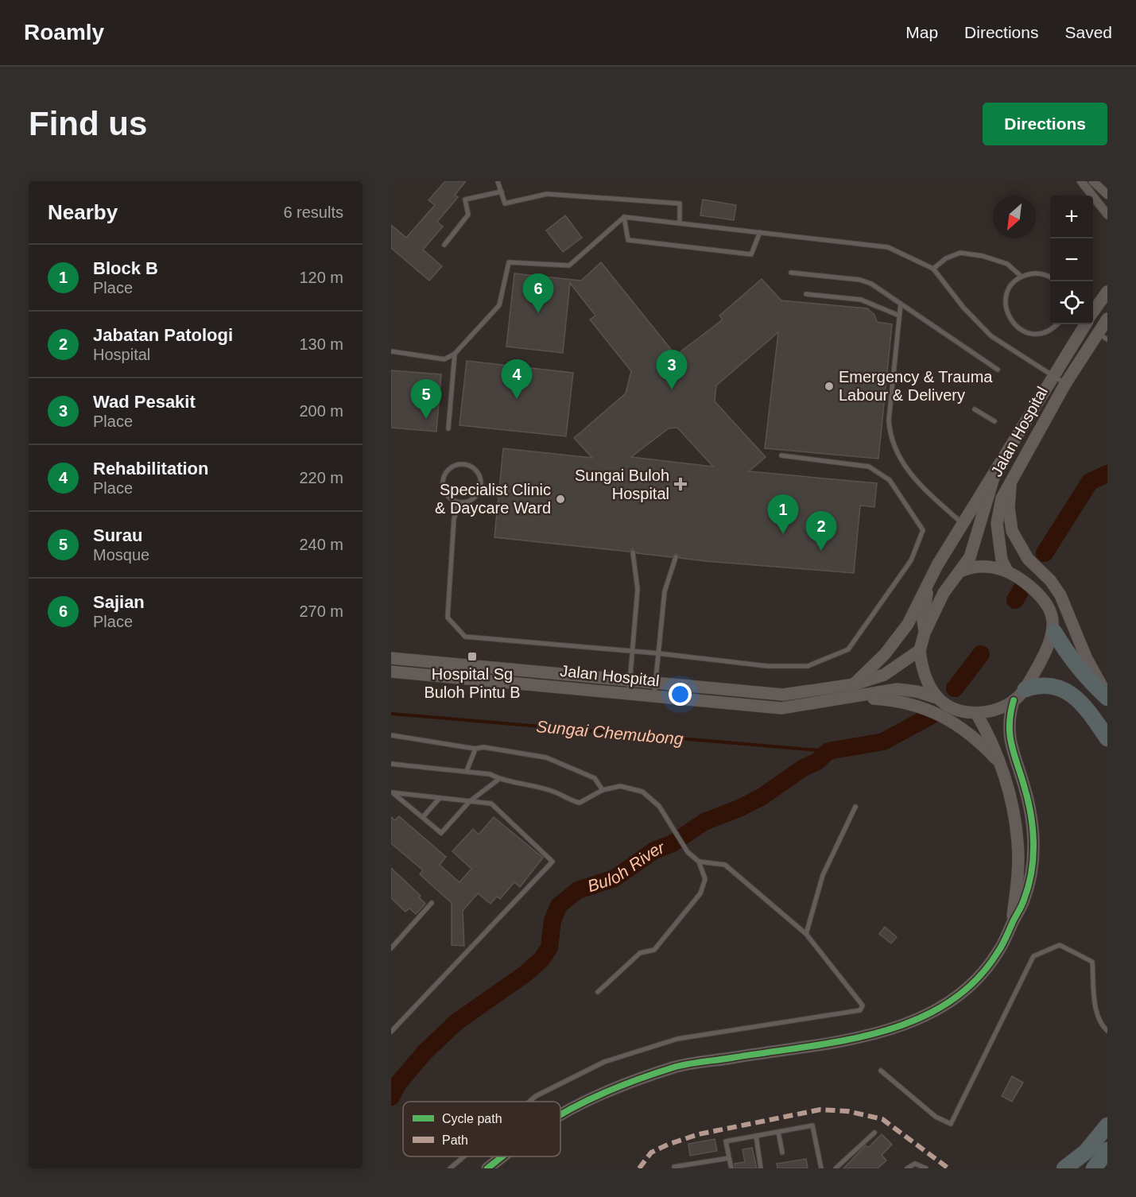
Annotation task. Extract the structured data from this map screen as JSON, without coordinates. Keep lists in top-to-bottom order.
{
  "streets": {
    "main road": ["Jalan Hospital"]
  },
  "water": ["Sungai Chemubong", "Buloh River"],
  "places": {
    "other": ["Emergency & Trauma Labour & Delivery", "Specialist Clinic & Daycare Ward"],
    "health": ["Sungai Buloh Hospital"],
    "transit": ["Hospital Sg Buloh Pintu B"]
  },
  "legend": ["Cycle path", "Path"],
  "north": "bottom left",
  "page": {
    "header": "Roamly",
    "nav": ["Map", "Directions", "Saved"],
    "buttons": "Directions",
    "title": "Find us",
    "heading": ["Nearby", "6 results"],
    "map_buttons": ["+", "−"],
    "list": [
      {
        "mark": "1",
        "name": "Block B",
        "note": "Place",
        "value": "120 m"
      },
      {
        "mark": "2",
        "name": "Jabatan Patologi",
        "note": "Hospital",
        "value": "130 m"
      },
      {
        "mark": "3",
        "name": "Wad Pesakit",
        "note": "Place",
        "value": "200 m"
      },
      {
        "mark": "4",
        "name": "Rehabilitation",
        "note": "Place",
        "value": "220 m"
      },
      {
        "mark": "5",
        "name": "Surau",
        "note": "Mosque",
        "value": "240 m"
      },
      {
        "mark": "6",
        "name": "Sajian",
        "note": "Place",
        "value": "270 m"
      }
    ],
    "pins": [
      "6",
      "3",
      "4",
      "5",
      "1",
      "2"
    ]
  }
}
